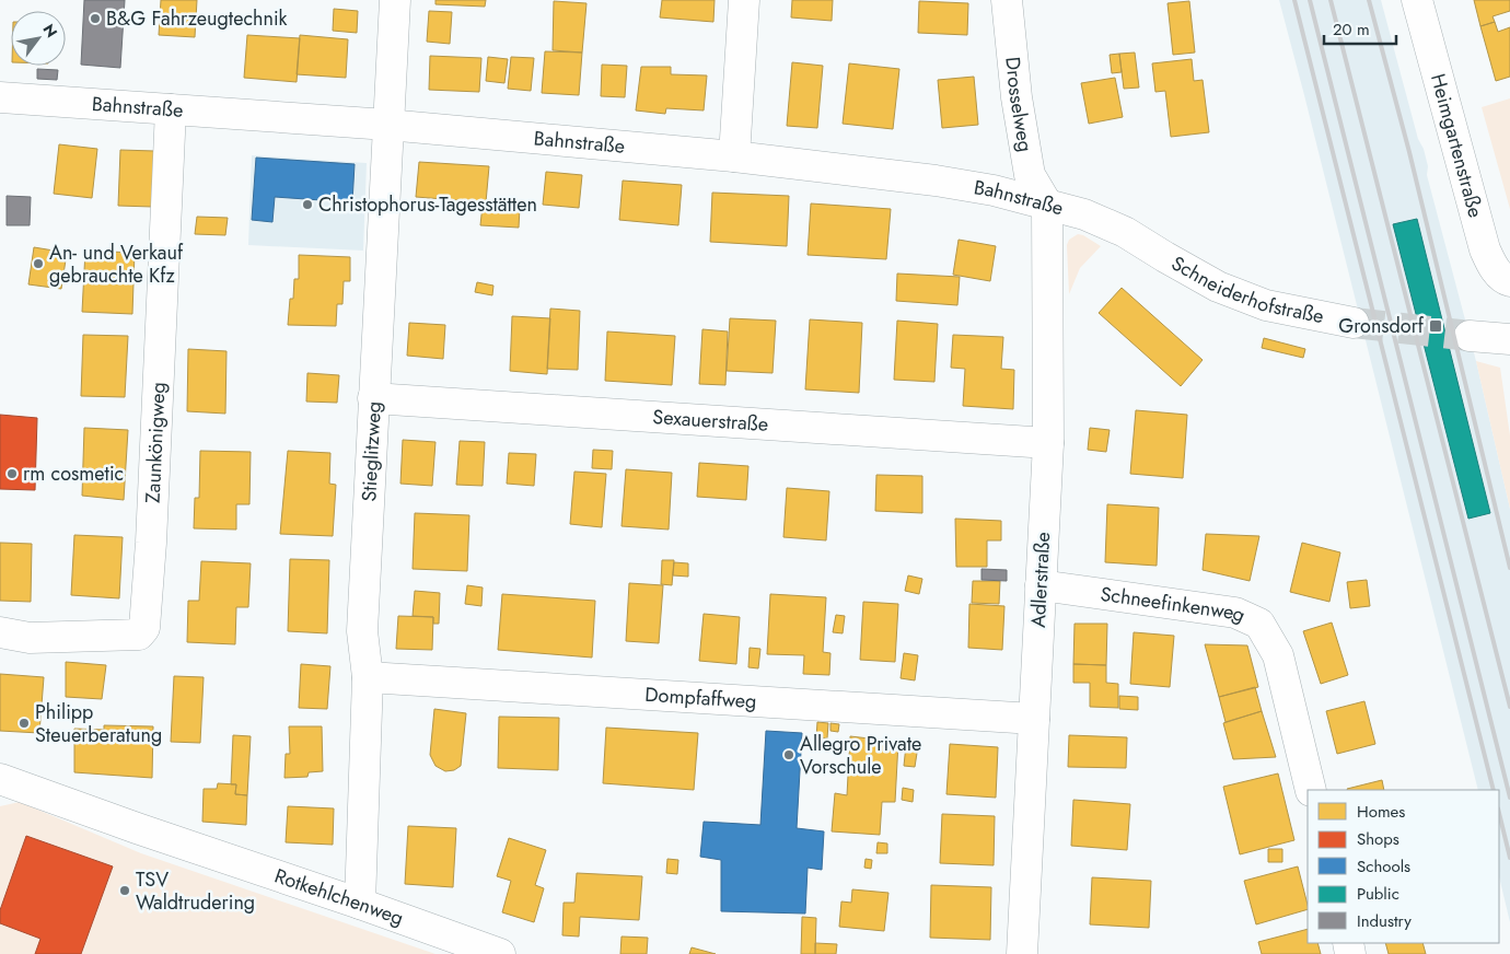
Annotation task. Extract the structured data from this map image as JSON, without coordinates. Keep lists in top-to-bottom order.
{
  "streets": {
    "street": [
      "Drosselweg",
      "Bahnstraße",
      "Heimgartenstraße",
      "Schneiderhofstraße",
      "Sexauerstraße",
      "Zaunkönigweg",
      "Stieglitzweg",
      "Adlerstraße",
      "Schneefinkenweg",
      "Dompfaffweg",
      "Rotkehlchenweg"
    ]
  },
  "crossings": [
    ["Drosselweg", "Bahnstraße"],
    ["Drosselweg", "Adlerstraße"],
    ["Bahnstraße", "Schneiderhofstraße"],
    ["Bahnstraße", "Zaunkönigweg"],
    ["Bahnstraße", "Stieglitzweg"],
    ["Bahnstraße", "Adlerstraße"],
    ["Sexauerstraße", "Stieglitzweg"],
    ["Sexauerstraße", "Adlerstraße"],
    ["Stieglitzweg", "Dompfaffweg"],
    ["Stieglitzweg", "Rotkehlchenweg"],
    ["Adlerstraße", "Schneefinkenweg"],
    ["Adlerstraße", "Dompfaffweg"]
  ],
  "places": {
    "other": [
      "B&G Fahrzeugtechnik",
      "Christophorus-Tagesstätten",
      "An- und Verkauf gebrauchte Kfz",
      "rm cosmetic",
      "Philipp Steuerberatung",
      "Allegro Private Vorschule",
      "TSV Waldtrudering"
    ],
    "transit": ["Gronsdorf"]
  },
  "legend": [
    "Homes",
    "Shops",
    "Schools",
    "Public",
    "Industry"
  ],
  "scale_bar": "20 m",
  "north": "top right"
}
